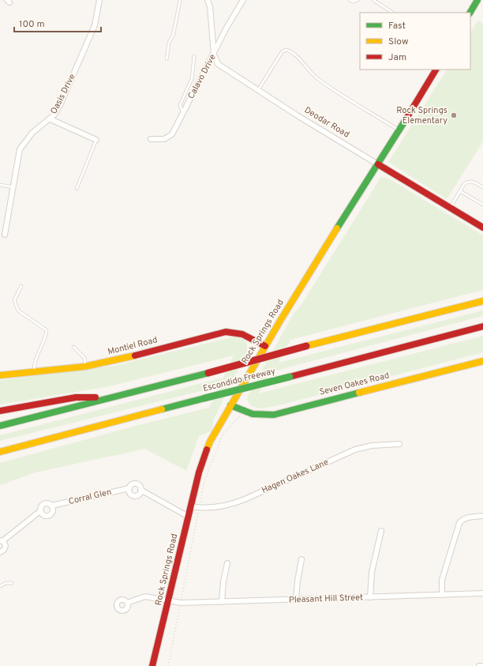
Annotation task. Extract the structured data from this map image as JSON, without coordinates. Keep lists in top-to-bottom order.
{
  "streets": {
    "main road": [
      "Deodar Road",
      "Rock Springs Road",
      "Montiel Road",
      "Escondido Freeway",
      "Seven Oakes Road"
    ],
    "street": [
      "Calavo Drive",
      "Oasis Drive",
      "Hagen Oakes Lane",
      "Corral Glen",
      "Pleasant Hill Street"
    ]
  },
  "crossings": [
    ["Calavo Drive", "Deodar Road"],
    ["Deodar Road", "Rock Springs Road"],
    ["Rock Springs Road", "Montiel Road"],
    ["Rock Springs Road", "Seven Oakes Road"],
    ["Rock Springs Road", "Hagen Oakes Lane"],
    ["Rock Springs Road", "Corral Glen"],
    ["Rock Springs Road", "Pleasant Hill Street"]
  ],
  "places": ["Rock Springs Elementary"],
  "legend": ["Fast", "Slow", "Jam"],
  "scale_bar": "100 m"
}
